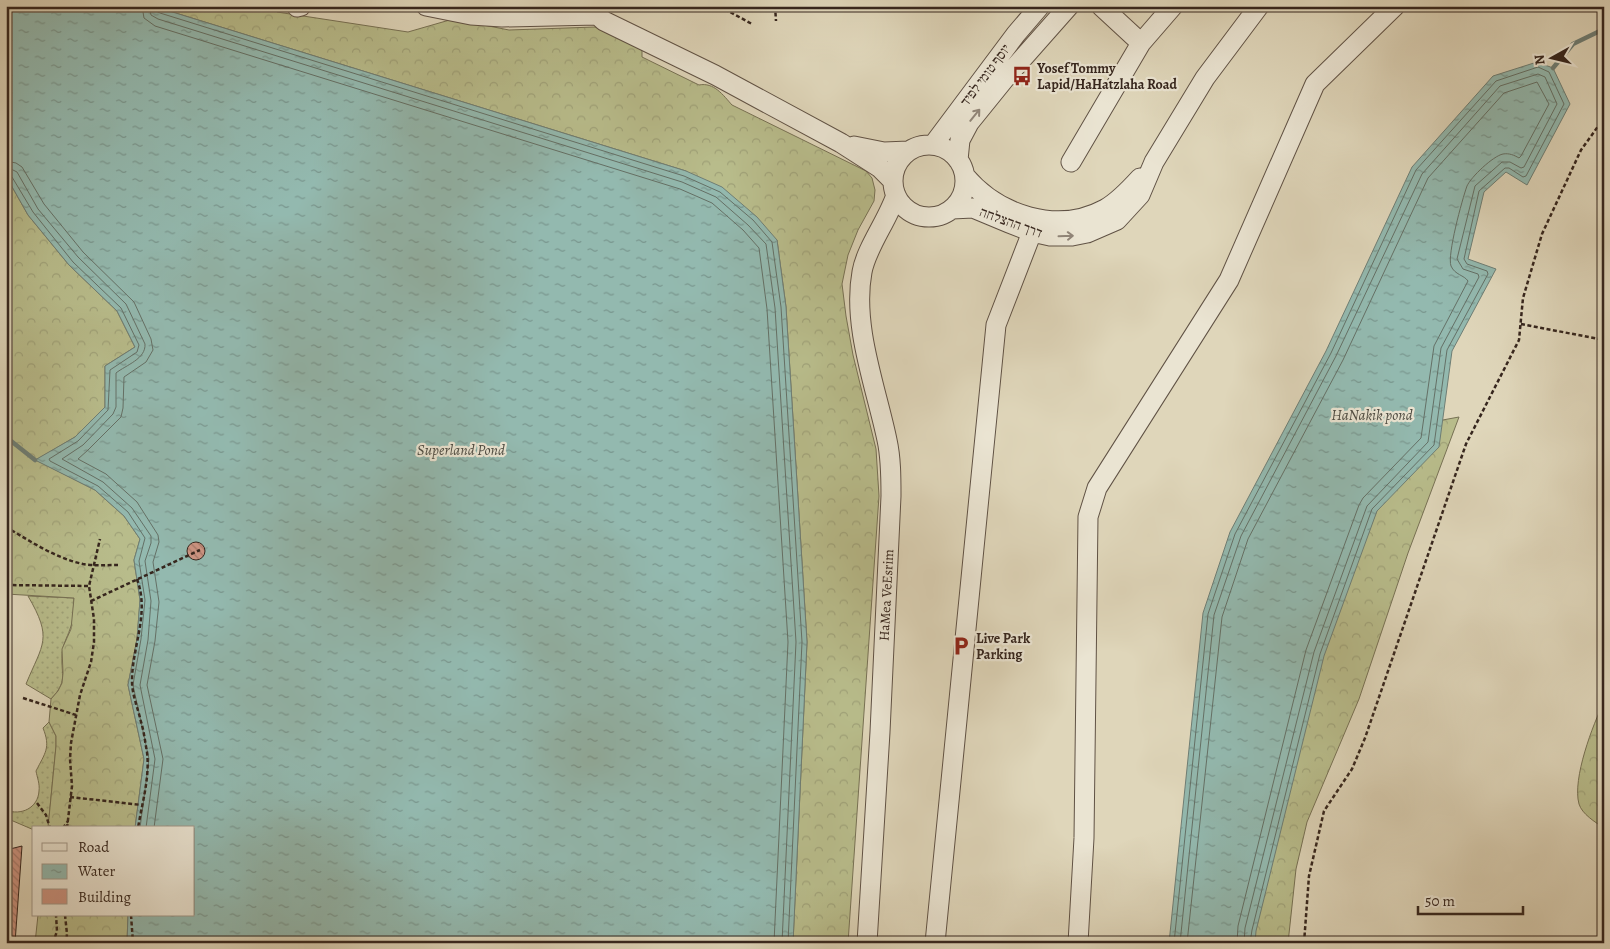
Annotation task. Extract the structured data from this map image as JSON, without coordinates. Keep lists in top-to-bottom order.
{
  "streets": {
    "street": ["יוסף טומי לפיד", "דרך ההצלחה", "HaMea VeEsrim"]
  },
  "crossings": [
    ["יוסף טומי לפיד", "דרך ההצלחה"],
    ["יוסף טומי לפיד", "HaMea VeEsrim"],
    ["דרך ההצלחה", "HaMea VeEsrim"]
  ],
  "water": ["HaNakik pond", "Superland Pond"],
  "places": {
    "bus stop": ["Yosef Tommy Lapid/HaHatzlaha Road"],
    "parking": ["Live Park Parking"]
  },
  "legend": ["Road", "Water", "Building"],
  "scale_bar": "50 m",
  "north": "left"
}
